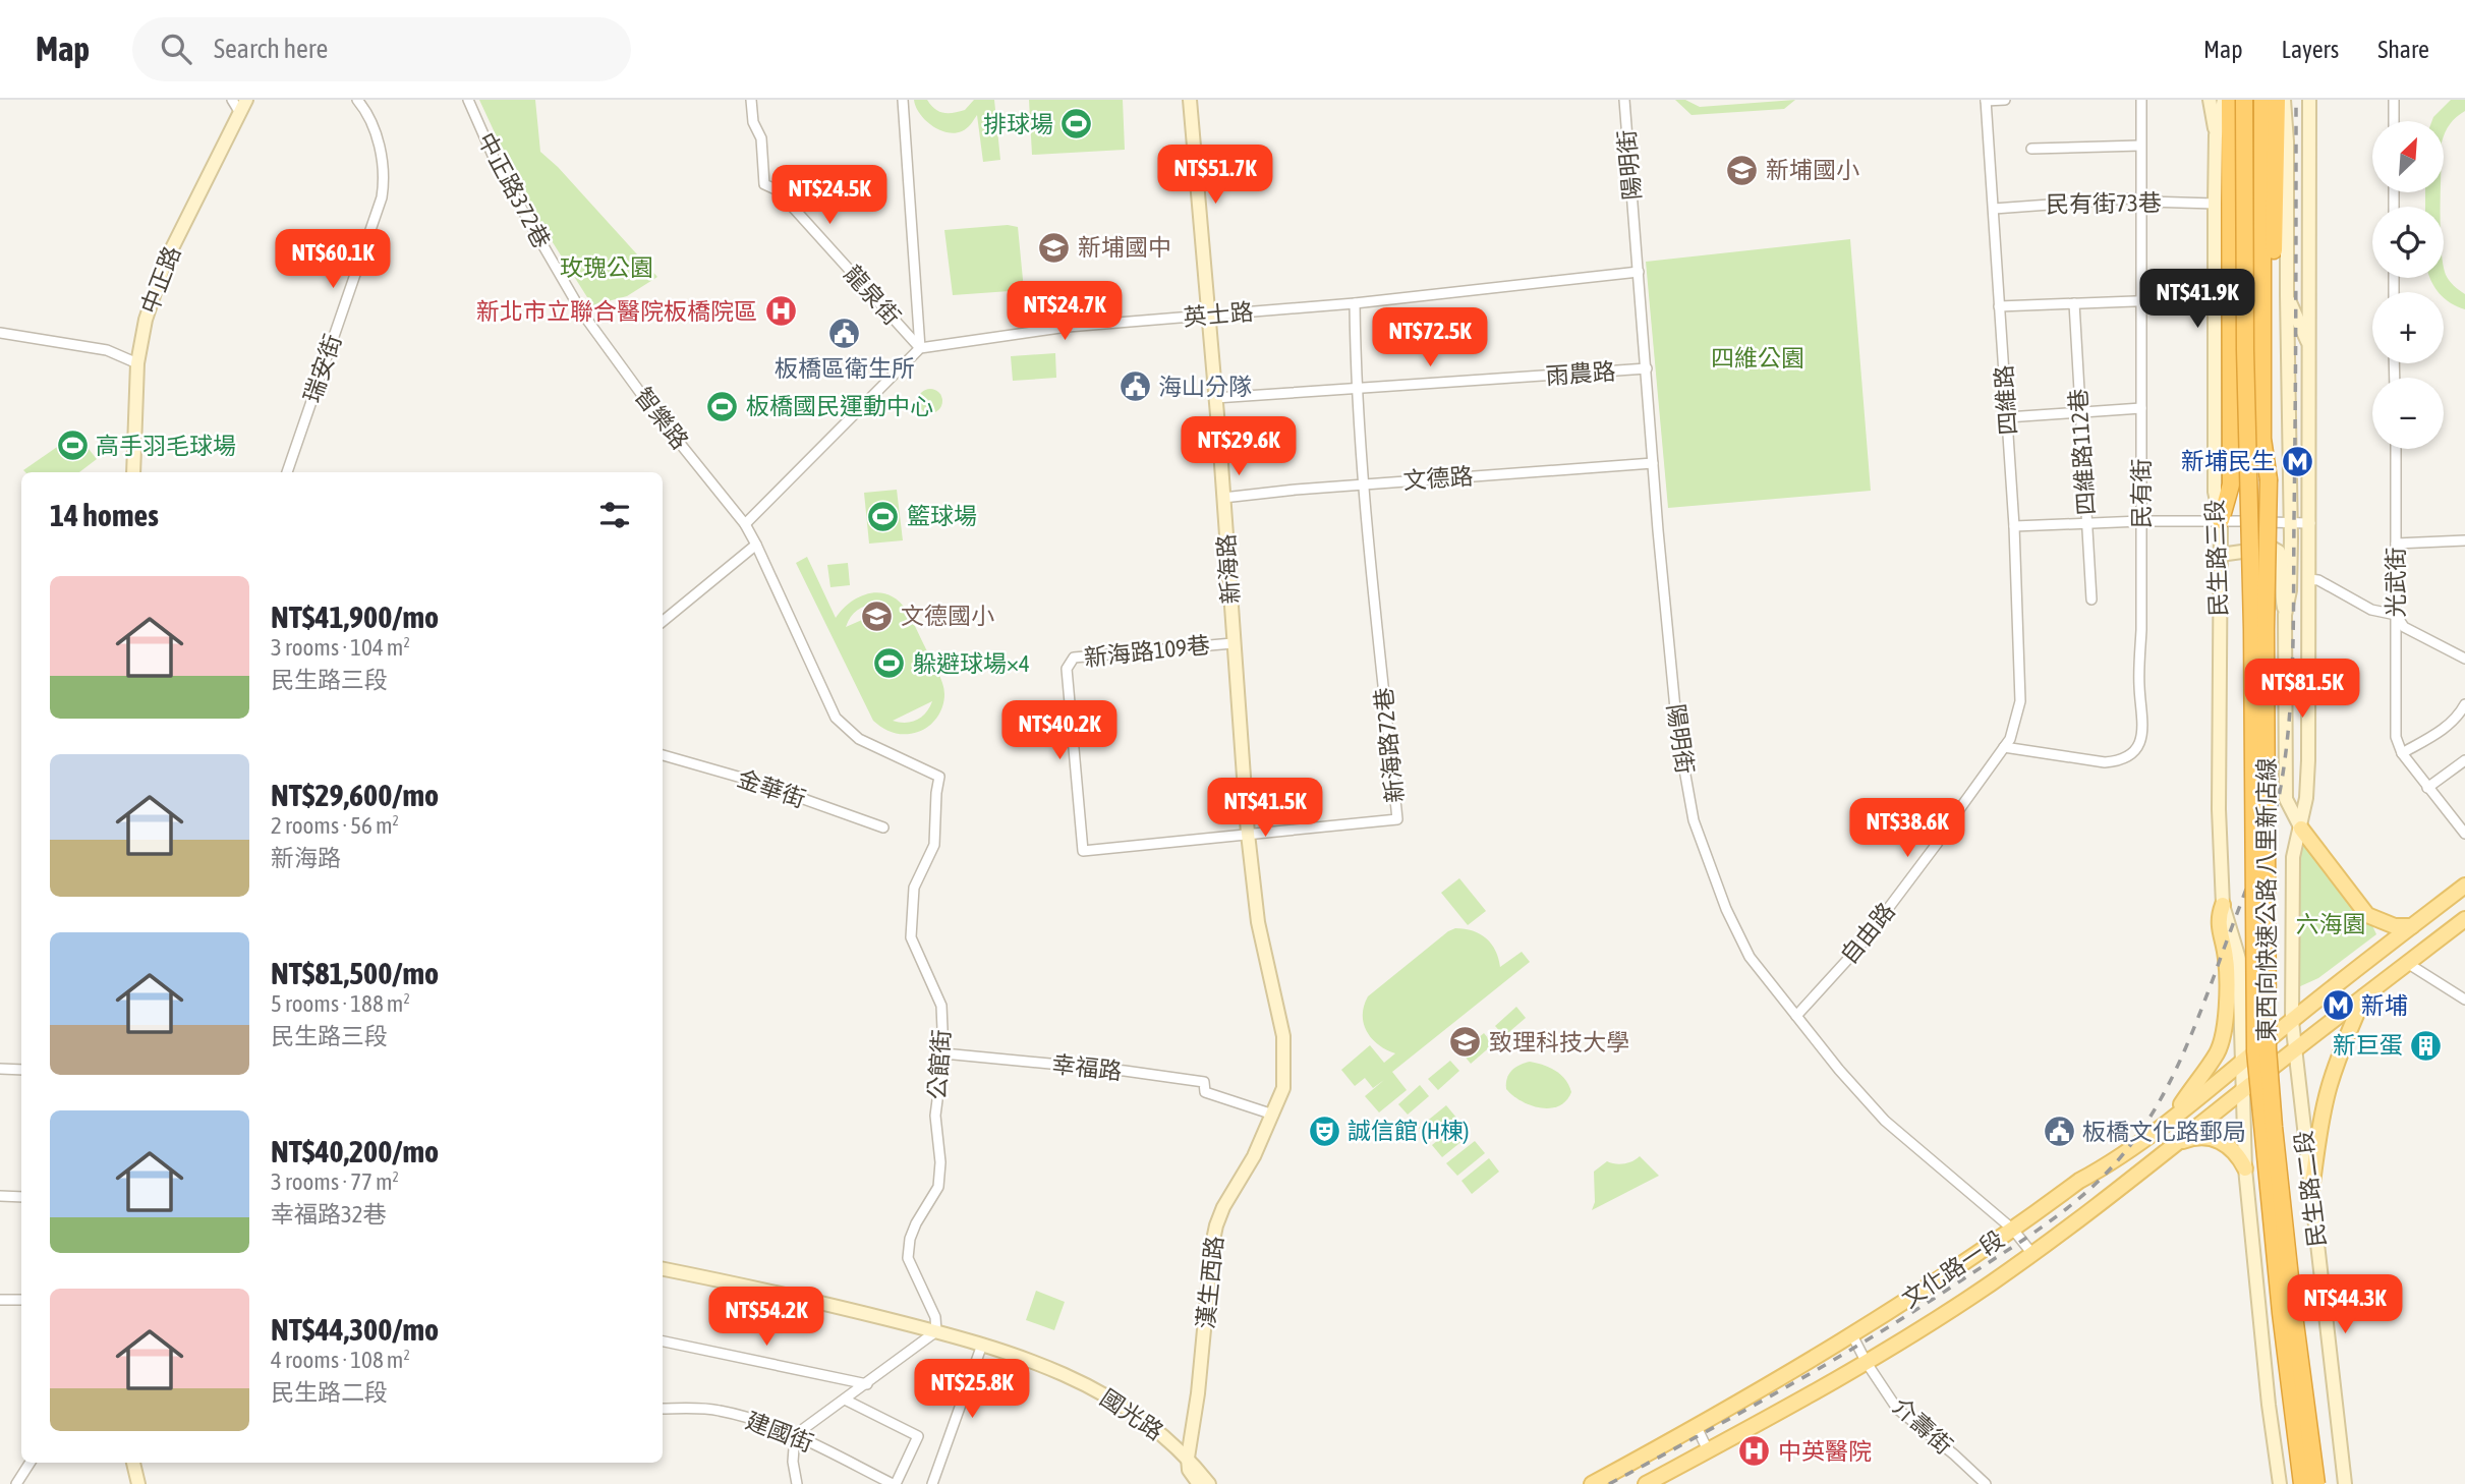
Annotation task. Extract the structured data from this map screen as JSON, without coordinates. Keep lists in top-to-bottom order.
{
  "streets": {
    "highway": ["東西向快速公路 八里新店線"],
    "main road": [
      "中正路",
      "民生路三段",
      "新海路",
      "民生路二段",
      "文化路一段",
      "漢生西路",
      "國光路"
    ],
    "street": [
      "陽明街",
      "中正路372巷",
      "民有街73巷",
      "龍泉街",
      "英士路",
      "瑞安街",
      "雨農路",
      "四維路",
      "智樂路",
      "四維路112巷",
      "文德路",
      "民有街",
      "光武街",
      "新海路109巷",
      "新海路72巷",
      "金華街",
      "自由路",
      "公館街",
      "幸福路",
      "介壽街",
      "建國街"
    ]
  },
  "crossings": [
    ["陽明街", "英士路"],
    ["陽明街", "雨農路"],
    ["陽明街", "文德路"],
    ["陽明街", "自由路"],
    ["陽明街", "文化路一段"],
    ["中正路372巷", "智樂路"],
    ["民有街73巷", "四維路"],
    ["民有街73巷", "民有街"],
    ["民有街73巷", "民生路三段"],
    ["龍泉街", "英士路"],
    ["英士路", "新海路"],
    ["雨農路", "新海路"],
    ["四維路", "自由路"],
    ["智樂路", "公館街"],
    ["文德路", "新海路"],
    ["文德路", "新海路72巷"],
    ["民有街", "自由路"],
    ["民生路三段", "文化路一段"],
    ["新海路", "新海路109巷"],
    ["新海路", "新海路72巷"],
    ["新海路", "漢生西路"],
    ["新海路109巷", "新海路72巷"],
    ["公館街", "幸福路"],
    ["公館街", "國光路"],
    ["幸福路", "漢生西路"],
    ["民生路二段", "文化路一段"],
    ["文化路一段", "介壽街"],
    ["漢生西路", "國光路"]
  ],
  "parks": ["玫瑰公園", "四維公園", "六海園"],
  "places": {
    "sports": [
      "排球場",
      "板橋國民運動中心",
      "高手羽毛球場",
      "籃球場",
      "躲避球場×4"
    ],
    "school or university": [
      "新埔國小",
      "新埔國中",
      "文德國小",
      "致理科技大學"
    ],
    "hospital": ["新北市立聯合醫院板橋院區", "中英醫院"],
    "public building": ["板橋區衛生所", "海山分隊", "板橋文化路郵局"],
    "metro station": ["新埔民生", "新埔"],
    "building": ["新巨蛋"],
    "theatre": ["誠信館 (H棟)"]
  },
  "north": "top right",
  "page": {
    "header": "Map",
    "search": "Search here",
    "nav": ["Map", "Layers", "Share"],
    "map_buttons": ["+", "−"],
    "price": [
      "NT$51.7K",
      "NT$24.5K",
      "NT$60.1K",
      "NT$41.9K",
      "NT$24.7K",
      "NT$72.5K",
      "NT$29.6K",
      "NT$81.5K",
      "NT$40.2K",
      "NT$41.5K",
      "NT$38.6K",
      "NT$44.3K",
      "NT$54.2K",
      "NT$25.8K"
    ],
    "heading": "14 homes",
    "list": [
      {
        "name": "NT$41,900/mo",
        "note": "3 rooms · 104 m² · 民生路三段"
      },
      {
        "name": "NT$29,600/mo",
        "note": "2 rooms · 56 m² · 新海路"
      },
      {
        "name": "NT$81,500/mo",
        "note": "5 rooms · 188 m² · 民生路三段"
      },
      {
        "name": "NT$40,200/mo",
        "note": "3 rooms · 77 m² · 幸福路32巷"
      },
      {
        "name": "NT$44,300/mo",
        "note": "4 rooms · 108 m² · 民生路二段"
      }
    ]
  }
}
